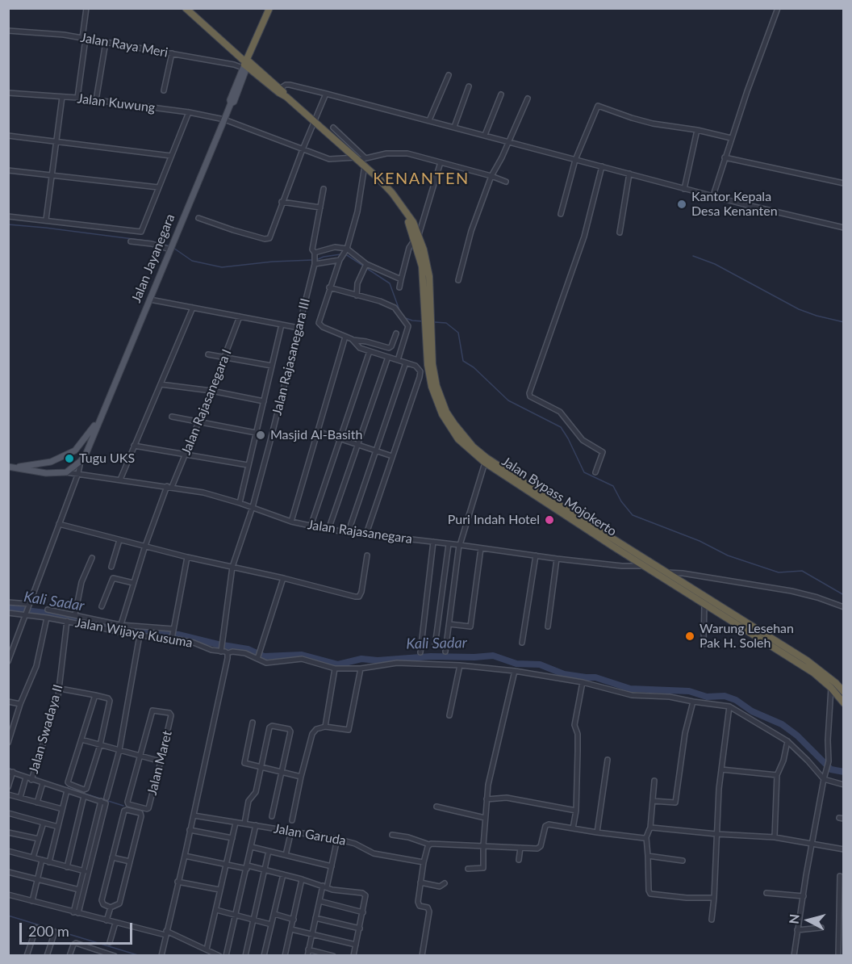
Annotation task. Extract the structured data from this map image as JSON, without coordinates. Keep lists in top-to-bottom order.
{
  "streets": {
    "highway": ["Jalan Bypass Mojokerto"],
    "main road": ["Jalan Jayanegara"],
    "street": [
      "Jalan Raya Meri",
      "Jalan Kuwung",
      "Jalan Rajasanegara III",
      "Jalan Rajasanegara I",
      "Jalan Rajasanegara",
      "Jalan Wijaya Kusuma",
      "Jalan Swadaya II",
      "Jalan Maret",
      "Jalan Garuda"
    ]
  },
  "crossings": [
    ["Jalan Raya Meri", "Jalan Jayanegara"],
    ["Jalan Raya Meri", "Jalan Bypass Mojokerto"],
    ["Jalan Kuwung", "Jalan Jayanegara"],
    ["Jalan Kuwung", "Jalan Bypass Mojokerto"],
    ["Jalan Jayanegara", "Jalan Bypass Mojokerto"],
    ["Jalan Jayanegara", "Jalan Rajasanegara"],
    ["Jalan Rajasanegara III", "Jalan Rajasanegara"],
    ["Jalan Rajasanegara III", "Jalan Wijaya Kusuma"],
    ["Jalan Rajasanegara I", "Jalan Rajasanegara"],
    ["Jalan Rajasanegara I", "Jalan Wijaya Kusuma"],
    ["Jalan Bypass Mojokerto", "Jalan Rajasanegara"],
    ["Jalan Wijaya Kusuma", "Jalan Swadaya II"]
  ],
  "districts": ["KENANTEN"],
  "water": ["Kali Sadar"],
  "places": [
    "Kantor Kepala Desa Kenanten",
    "Masjid Al-Basith",
    "Tugu UKS",
    "Puri Indah Hotel",
    "Warung Lesehan Pak H. Soleh"
  ],
  "scale_bar": "200 m",
  "north": "left"
}
